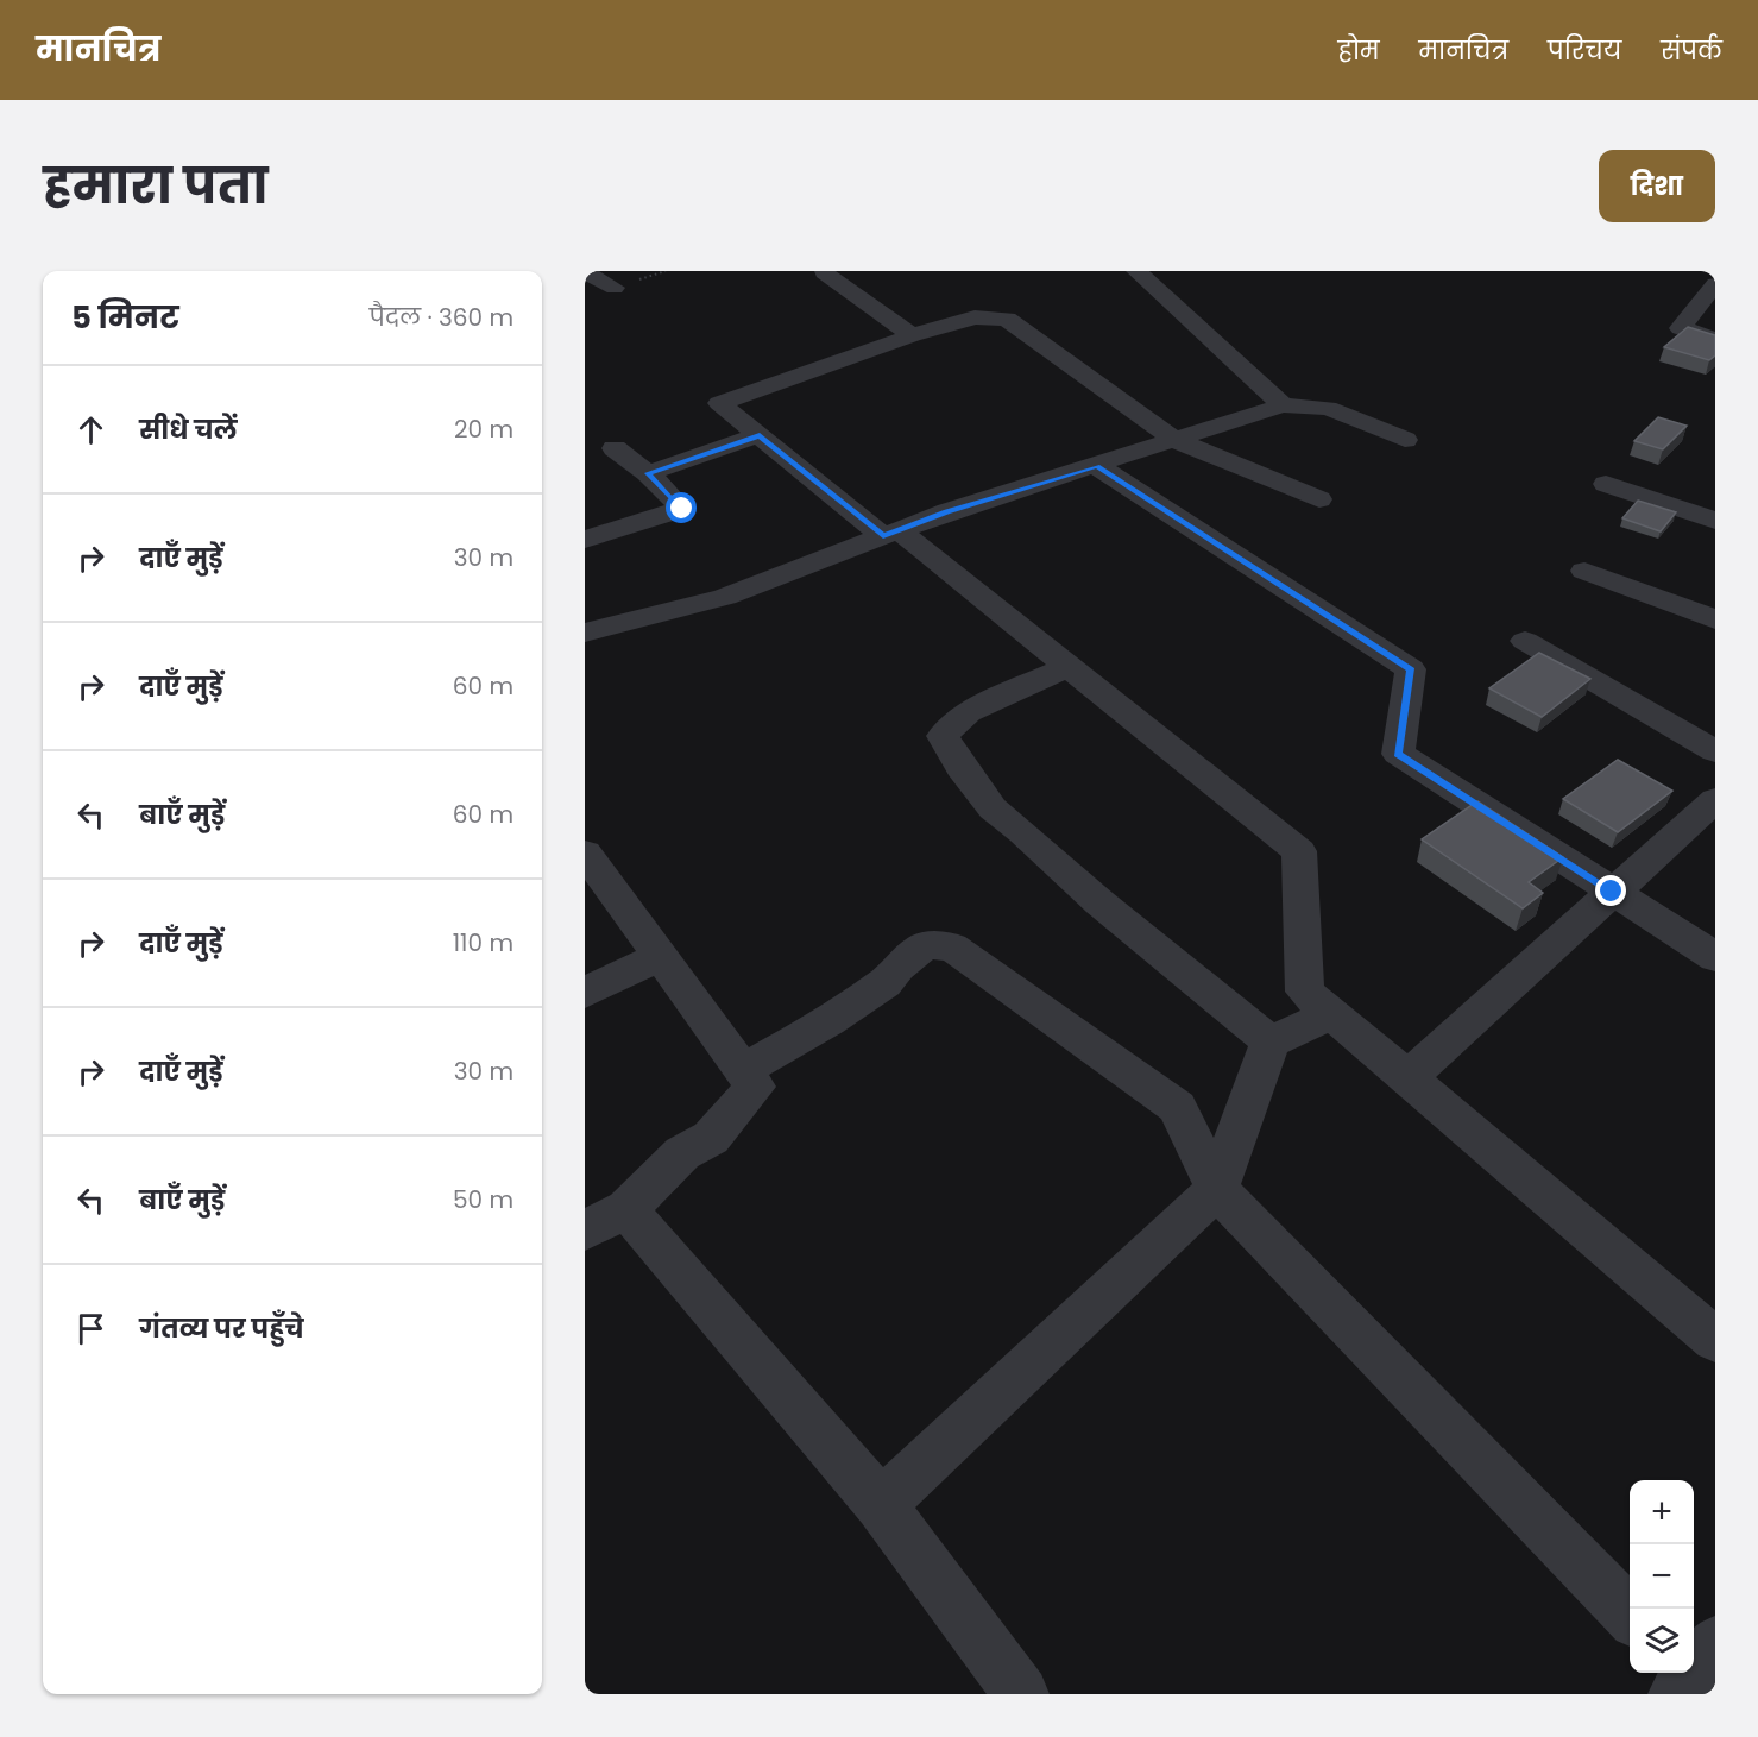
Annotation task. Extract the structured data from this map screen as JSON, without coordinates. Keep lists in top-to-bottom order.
{
  "page": {
    "header": "मानचित्र",
    "nav": [
      "होम",
      "मानचित्र",
      "परिचय",
      "संपर्क"
    ],
    "title": "हमारा पता",
    "buttons": "दिशा",
    "heading": ["5 मिनट", "पैदल · 360 m"],
    "list": [
      ["सीधे चलें", "20 m"],
      ["दाएँ मुड़ें", "30 m"],
      ["दाएँ मुड़ें", "60 m"],
      ["बाएँ मुड़ें", "60 m"],
      ["दाएँ मुड़ें", "110 m"],
      ["दाएँ मुड़ें", "30 m"],
      ["बाएँ मुड़ें", "50 m"],
      "गंतव्य पर पहुँचे"
    ],
    "map_buttons": ["+", "−"]
  }
}
